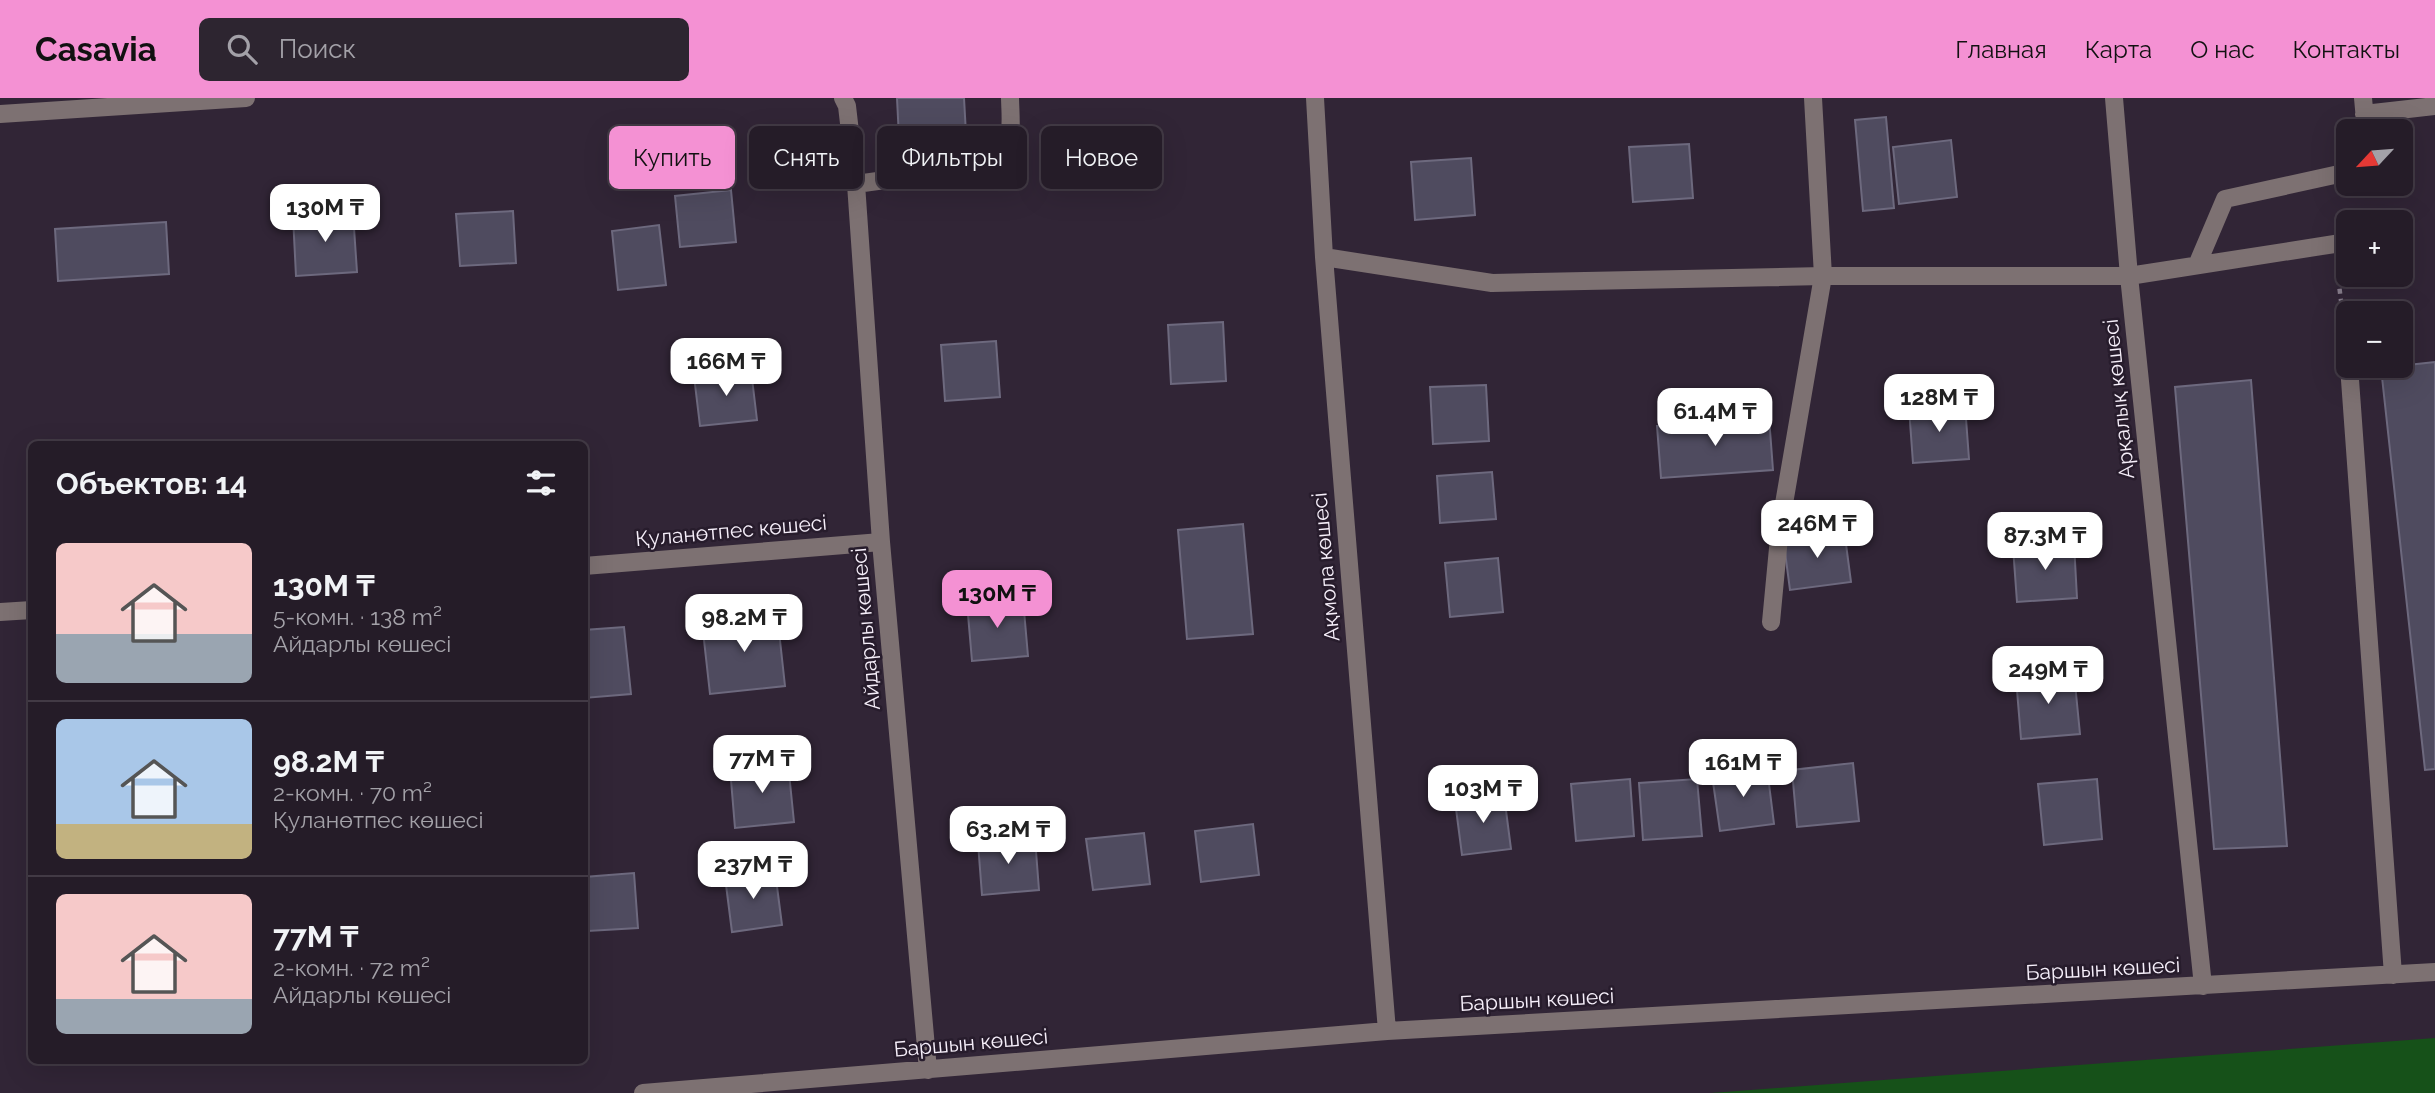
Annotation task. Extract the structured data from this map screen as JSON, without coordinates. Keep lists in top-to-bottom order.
{
  "streets": {
    "street": [
      "Арқалық көшесі",
      "Қуланөтпес көшесі",
      "Ақмола көшесі",
      "Айдарлы көшесі",
      "Баршын көшесі"
    ]
  },
  "crossings": [
    ["Арқалық көшесі", "Баршын көшесі"],
    ["Қуланөтпес көшесі", "Айдарлы көшесі"],
    ["Ақмола көшесі", "Баршын көшесі"],
    ["Айдарлы көшесі", "Баршын көшесі"]
  ],
  "north": "bottom left",
  "page": {
    "header": "Casavia",
    "search": "Поиск",
    "nav": [
      "Главная",
      "Карта",
      "О нас",
      "Контакты"
    ],
    "map_buttons": ["+", "−"],
    "chip": [
      "Купить",
      "Снять",
      "Фильтры",
      "Новое"
    ],
    "price": [
      "130M ₸",
      "166M ₸",
      "128M ₸",
      "61.4M ₸",
      "246M ₸",
      "87.3M ₸",
      "130M ₸",
      "98.2M ₸",
      "249M ₸",
      "77M ₸",
      "161M ₸",
      "103M ₸",
      "63.2M ₸",
      "237M ₸"
    ],
    "heading": "Объектов: 14",
    "list": [
      {
        "name": "130M ₸",
        "note": "5-комн. · 138 m² · Айдарлы көшесі"
      },
      {
        "name": "98.2M ₸",
        "note": "2-комн. · 70 m² · Қуланөтпес көшесі"
      },
      {
        "name": "77M ₸",
        "note": "2-комн. · 72 m² · Айдарлы көшесі"
      }
    ]
  }
}
